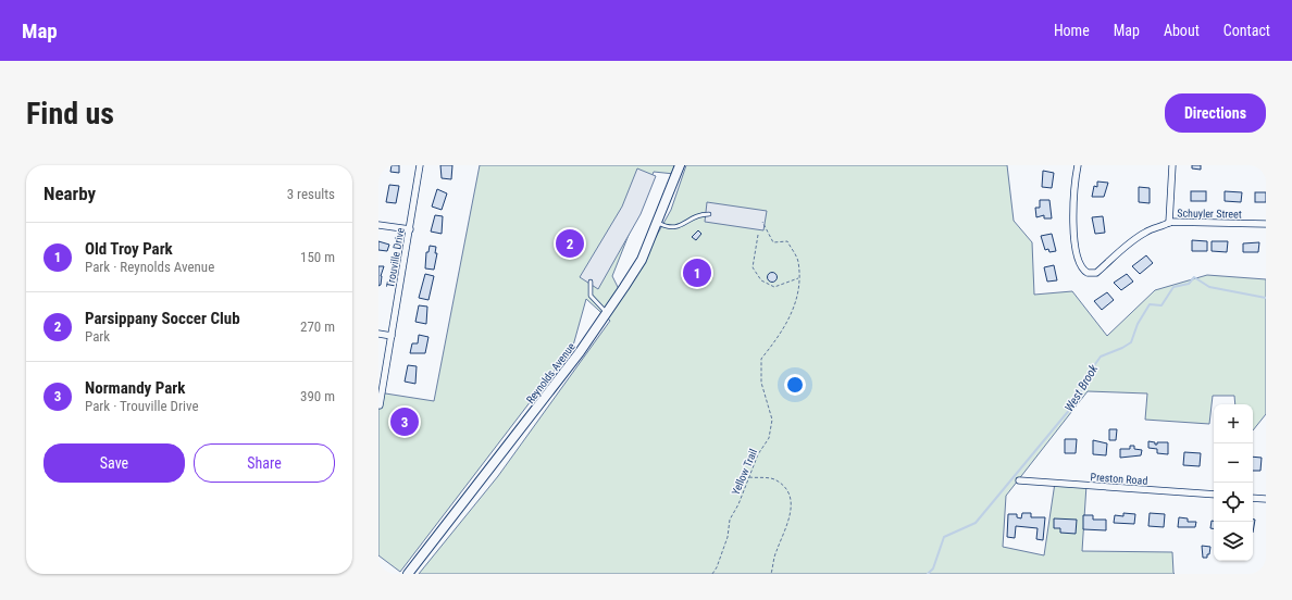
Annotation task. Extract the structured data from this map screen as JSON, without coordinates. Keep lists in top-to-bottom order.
{
  "streets": {
    "street": [
      "Schuyler Street",
      "Trouville Drive",
      "Reynolds Avenue",
      "Preston Road"
    ],
    "path": ["Yellow Trail"]
  },
  "water": ["West Brook"],
  "page": {
    "header": "Map",
    "nav": [
      "Home",
      "Map",
      "About",
      "Contact"
    ],
    "buttons": [
      "Directions",
      ["Save", "Share"]
    ],
    "title": "Find us",
    "heading": ["Nearby", "3 results"],
    "list": [
      {
        "mark": "1",
        "name": "Old Troy Park",
        "note": "Park · Reynolds Avenue",
        "value": "150 m"
      },
      {
        "mark": "2",
        "name": "Parsippany Soccer Club",
        "note": "Park",
        "value": "270 m"
      },
      {
        "mark": "3",
        "name": "Normandy Park",
        "note": "Park · Trouville Drive",
        "value": "390 m"
      }
    ],
    "pins": ["2", "1", "3"],
    "map_buttons": ["+", "−"]
  }
}
